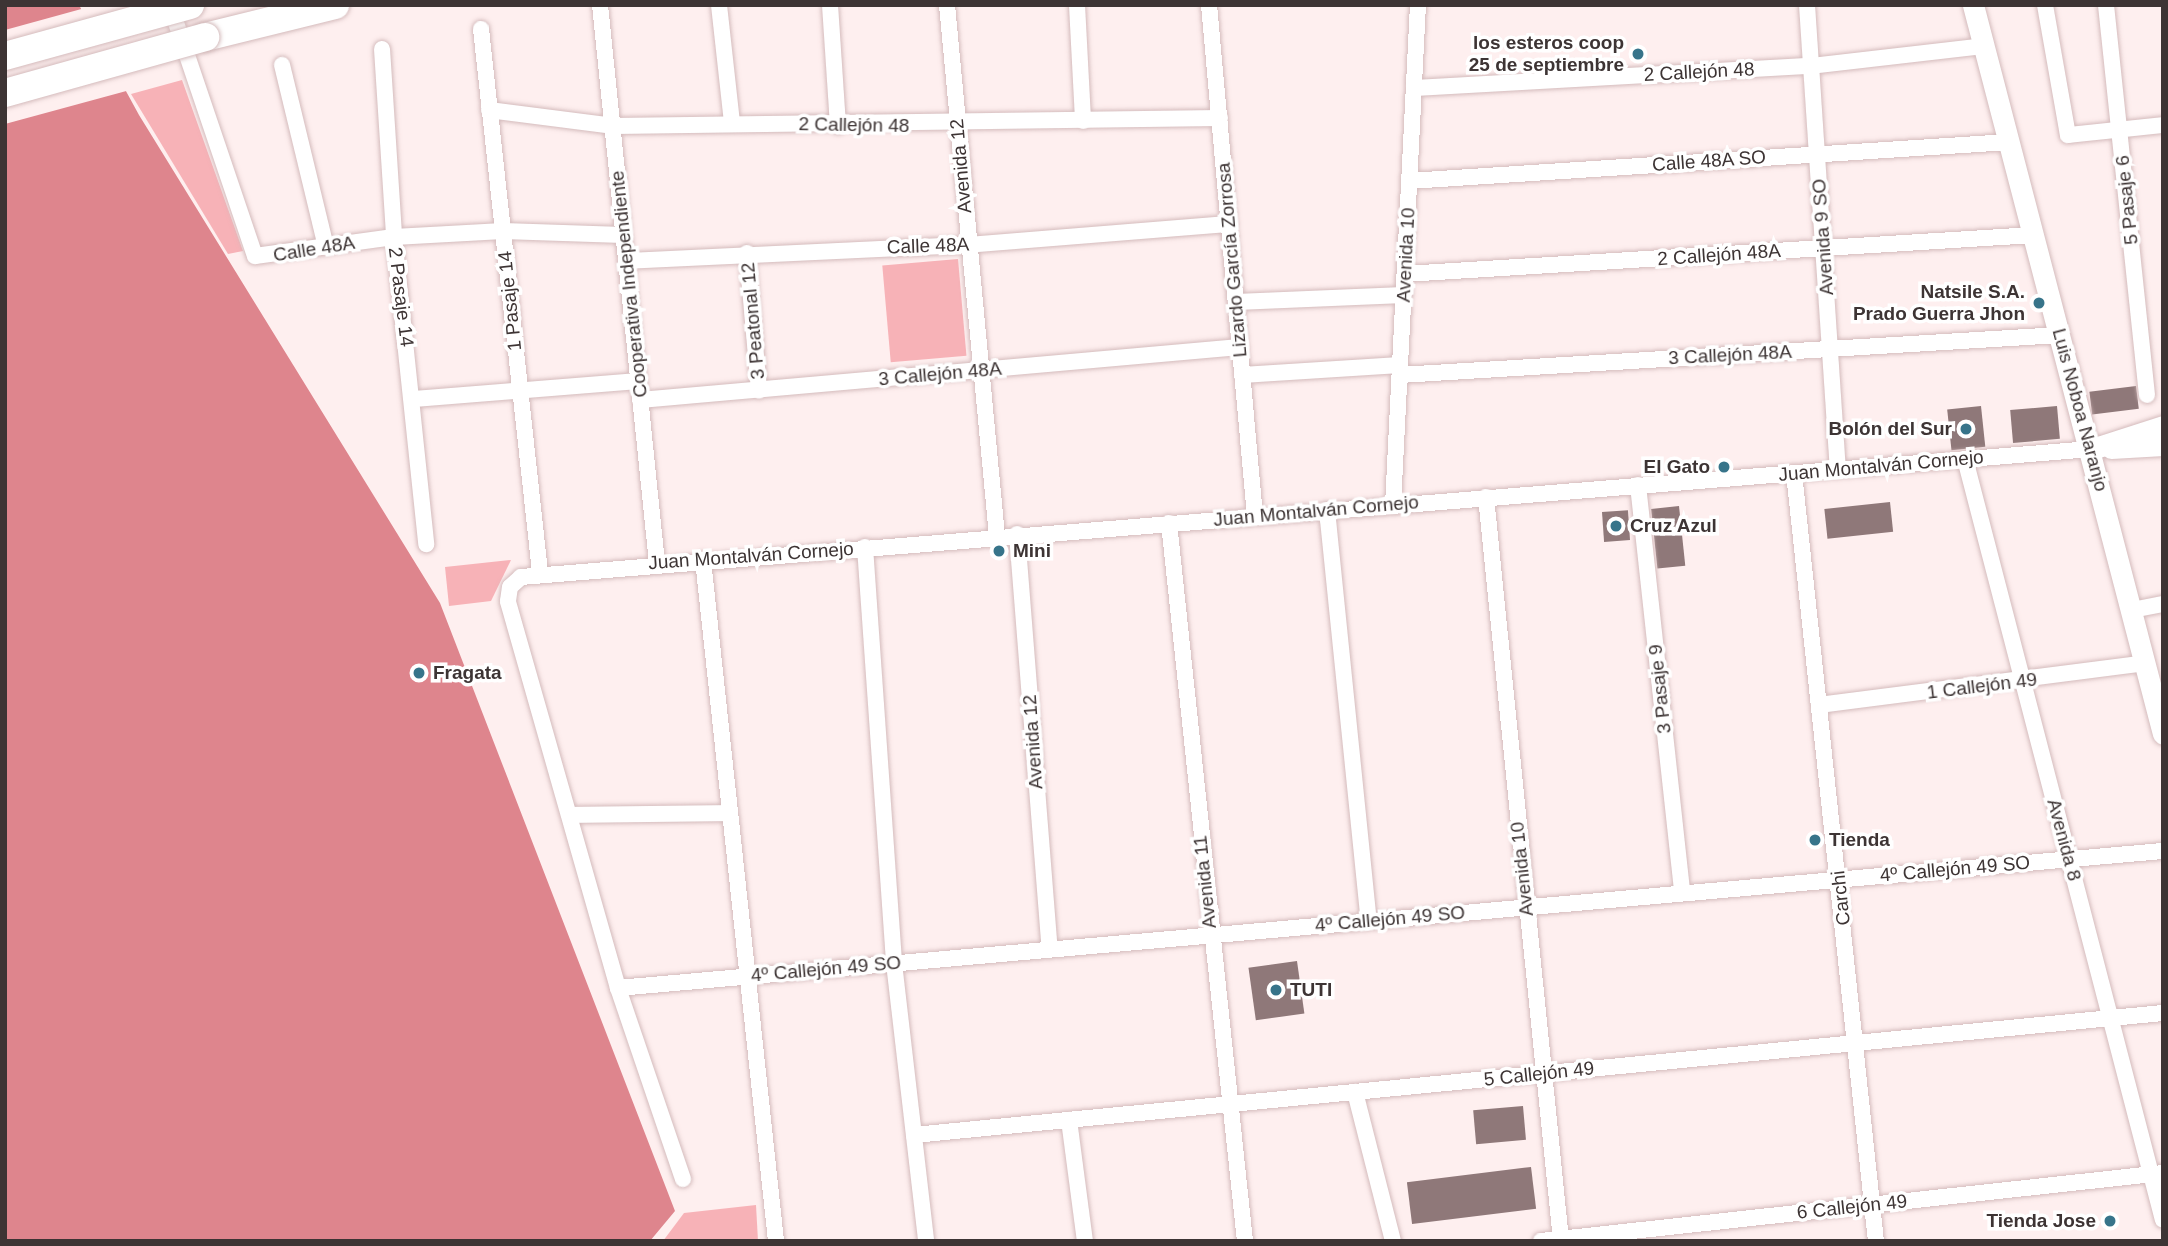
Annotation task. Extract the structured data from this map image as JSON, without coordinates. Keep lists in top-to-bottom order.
{
  "streets": {
    "street": [
      "2 Callejón 48",
      "Calle 48A SO",
      "Avenida 12",
      "5 Pasaje 6",
      "Avenida 9 SO",
      "Calle 48A",
      "Avenida 10",
      "2 Callejón 48A",
      "Lizardo García Zorrosa",
      "Cooperativa Independiente",
      "2 Pasaje 14",
      "1 Pasaje 14",
      "3 Peatonal 12",
      "3 Callejón 48A",
      "Luis Noboa Naranjo",
      "Juan Montalván Cornejo",
      "1 Callejón 49",
      "3 Pasaje 9",
      "Avenida 8",
      "4º Callejón 49 SO",
      "Avenida 11",
      "Carchi",
      "5 Callejón 49",
      "6 Callejón 49"
    ]
  },
  "crossings": [
    ["2 Callejón 48", "Avenida 12"],
    ["2 Callejón 48", "Avenida 9 SO"],
    ["2 Callejón 48", "Avenida 10"],
    ["2 Callejón 48", "Lizardo García Zorrosa"],
    ["2 Callejón 48", "Cooperativa Independiente"],
    ["2 Callejón 48", "1 Pasaje 14"],
    ["2 Callejón 48", "Luis Noboa Naranjo"],
    ["Calle 48A SO", "Avenida 9 SO"],
    ["Calle 48A SO", "Avenida 10"],
    ["Calle 48A SO", "Luis Noboa Naranjo"],
    ["Avenida 12", "Calle 48A"],
    ["Avenida 12", "3 Callejón 48A"],
    ["Avenida 12", "Juan Montalván Cornejo"],
    ["Avenida 12", "4º Callejón 49 SO"],
    ["Avenida 9 SO", "2 Callejón 48A"],
    ["Avenida 9 SO", "3 Callejón 48A"],
    ["Avenida 9 SO", "Juan Montalván Cornejo"],
    ["Calle 48A", "Lizardo García Zorrosa"],
    ["Calle 48A", "Cooperativa Independiente"],
    ["Calle 48A", "2 Pasaje 14"],
    ["Calle 48A", "1 Pasaje 14"],
    ["Calle 48A", "3 Peatonal 12"],
    ["Avenida 10", "2 Callejón 48A"],
    ["Avenida 10", "3 Callejón 48A"],
    ["Avenida 10", "Juan Montalván Cornejo"],
    ["Avenida 10", "4º Callejón 49 SO"],
    ["Avenida 10", "5 Callejón 49"],
    ["Avenida 10", "6 Callejón 49"],
    ["2 Callejón 48A", "Luis Noboa Naranjo"],
    ["Lizardo García Zorrosa", "3 Callejón 48A"],
    ["Lizardo García Zorrosa", "Juan Montalván Cornejo"],
    ["Cooperativa Independiente", "3 Callejón 48A"],
    ["Cooperativa Independiente", "Juan Montalván Cornejo"],
    ["1 Pasaje 14", "Juan Montalván Cornejo"],
    ["3 Peatonal 12", "3 Callejón 48A"],
    ["3 Callejón 48A", "Luis Noboa Naranjo"],
    ["Luis Noboa Naranjo", "Juan Montalván Cornejo"],
    ["Luis Noboa Naranjo", "1 Callejón 49"],
    ["Juan Montalván Cornejo", "3 Pasaje 9"],
    ["Juan Montalván Cornejo", "Avenida 8"],
    ["Juan Montalván Cornejo", "Avenida 11"],
    ["Juan Montalván Cornejo", "Carchi"],
    ["1 Callejón 49", "Avenida 8"],
    ["1 Callejón 49", "Carchi"],
    ["3 Pasaje 9", "4º Callejón 49 SO"],
    ["Avenida 8", "4º Callejón 49 SO"],
    ["Avenida 8", "5 Callejón 49"],
    ["Avenida 8", "6 Callejón 49"],
    ["4º Callejón 49 SO", "Avenida 11"],
    ["4º Callejón 49 SO", "Carchi"],
    ["Avenida 11", "5 Callejón 49"],
    ["Carchi", "5 Callejón 49"],
    ["Carchi", "6 Callejón 49"]
  ],
  "places": [
    "los esteros coop 25 de septiembre",
    "Natsile S.A. Prado Guerra Jhon",
    "Bolón del Sur",
    "El Gato",
    "Cruz Azul",
    "Mini",
    "Fragata",
    "Tienda",
    "TUTI",
    "Tienda Jose"
  ]
}
